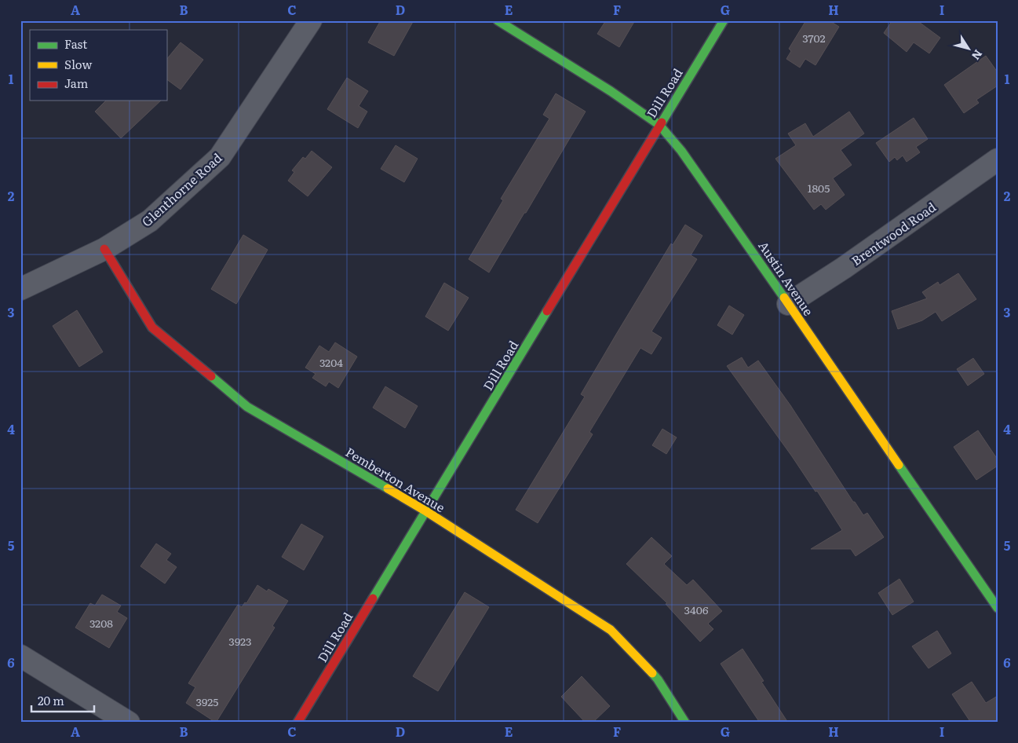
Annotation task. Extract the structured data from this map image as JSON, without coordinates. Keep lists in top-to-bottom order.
{
  "streets": {
    "street": [
      "Dill Road",
      "Glenthorne Road",
      "Brentwood Road",
      "Austin Avenue",
      "Pemberton Avenue"
    ]
  },
  "crossings": [
    ["Dill Road", "Austin Avenue"],
    ["Dill Road", "Pemberton Avenue"],
    ["Glenthorne Road", "Pemberton Avenue"],
    ["Brentwood Road", "Austin Avenue"]
  ],
  "house_numbers": [
    "3702",
    "1805",
    "3204",
    "3406",
    "3208",
    "3923",
    "3925"
  ],
  "legend": ["Fast", "Slow", "Jam"],
  "scale_bar": "20 m",
  "north": "bottom right",
  "grid": {
    "columns": [
      "A",
      "B",
      "C",
      "D",
      "E",
      "F",
      "G",
      "H",
      "I"
    ],
    "rows": [
      "1",
      "2",
      "3",
      "4",
      "5",
      "6"
    ]
  }
}
